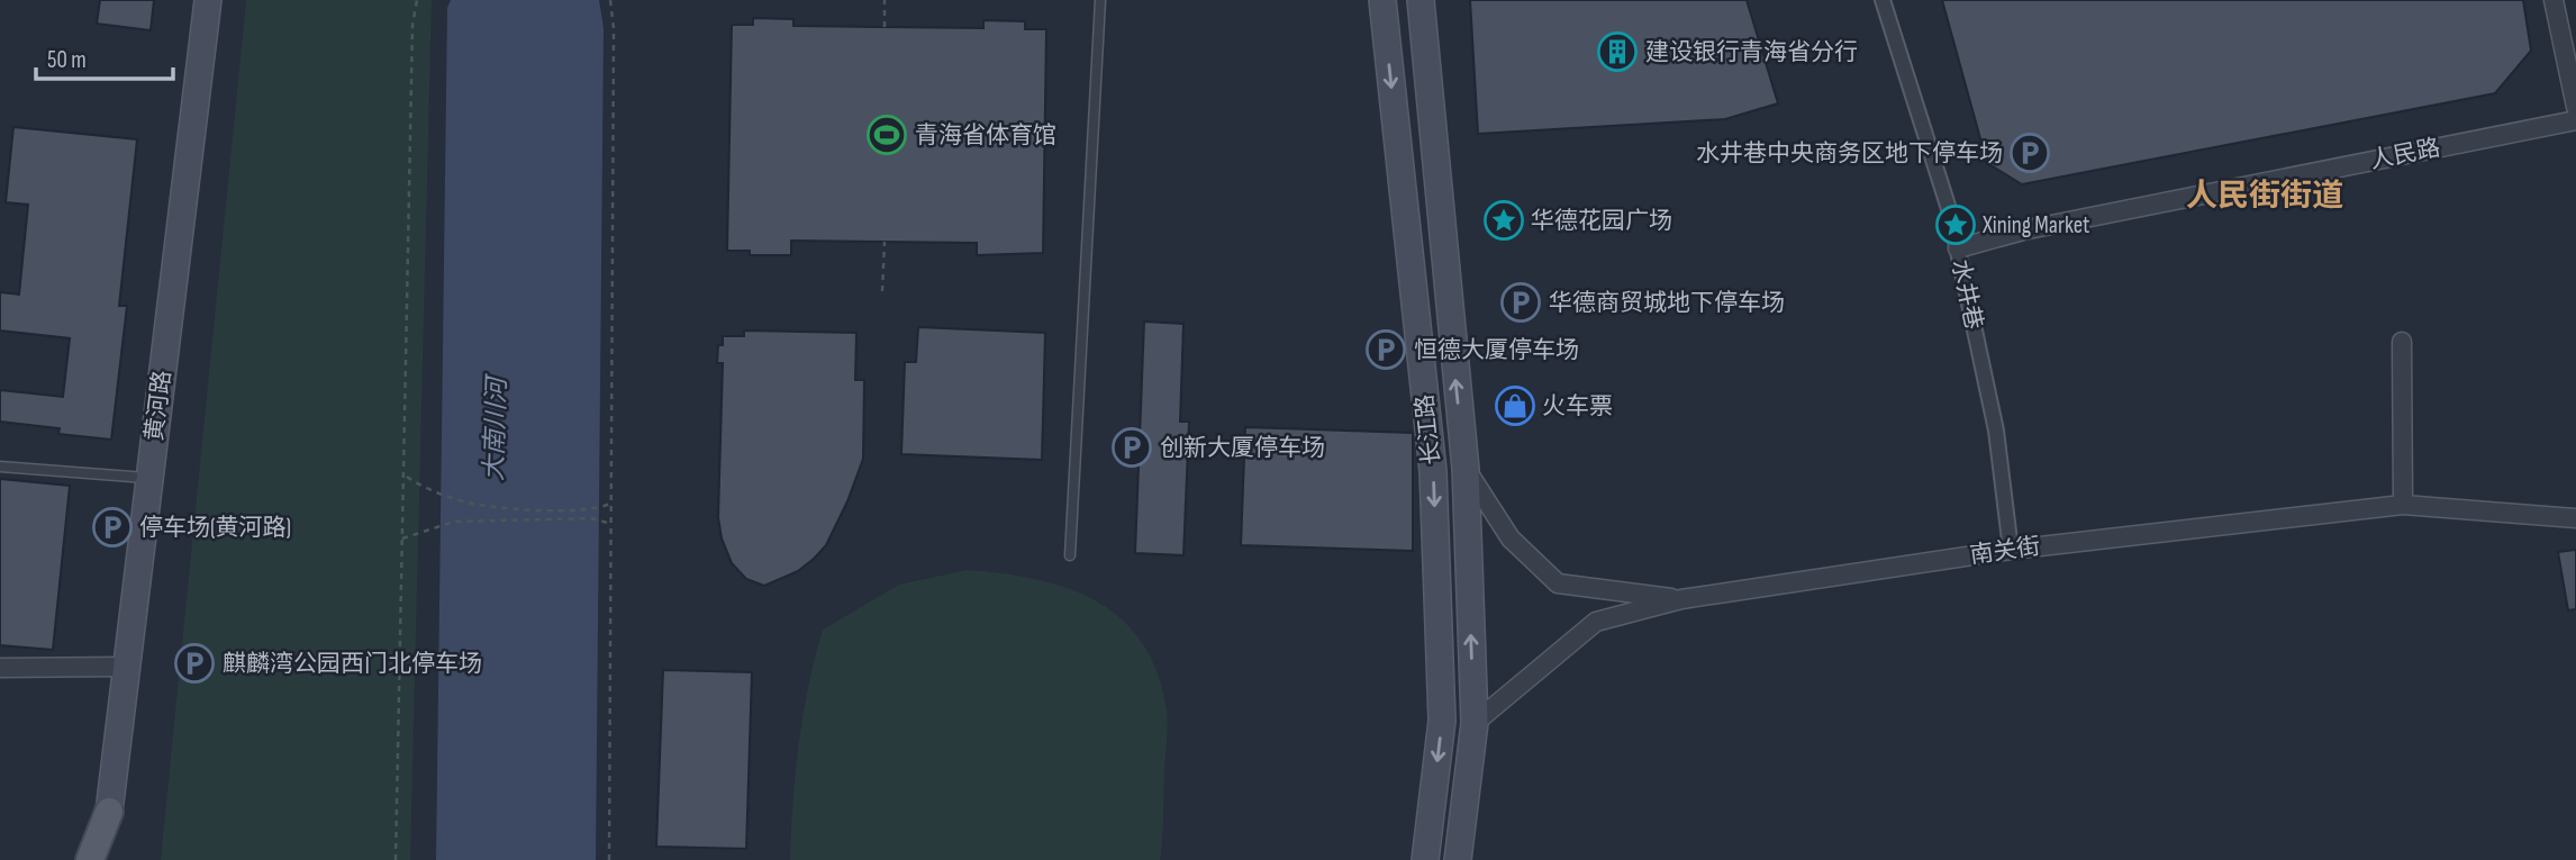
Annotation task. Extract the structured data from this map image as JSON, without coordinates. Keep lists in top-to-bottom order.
{
  "streets": {
    "main road": ["黄河路", "长江路"],
    "street": ["人民路", "水井巷", "南关街"]
  },
  "crossings": [
    ["人民路", "水井巷"],
    ["水井巷", "南关街"],
    ["长江路", "南关街"]
  ],
  "districts": ["人民街街道"],
  "water": ["大南川河"],
  "places": {
    "building": ["建设银行青海省分行"],
    "sports": ["青海省体育馆"],
    "parking": [
      "水井巷中央商务区地下停车场",
      "华德商贸城地下停车场",
      "恒德大厦停车场",
      "创新大厦停车场",
      "停车场(黄河路)",
      "麒麟湾公园西门北停车场"
    ],
    "place": ["华德花园广场", "Xining Market"],
    "shop": ["火车票"]
  },
  "scale_bar": "50 m"
}
